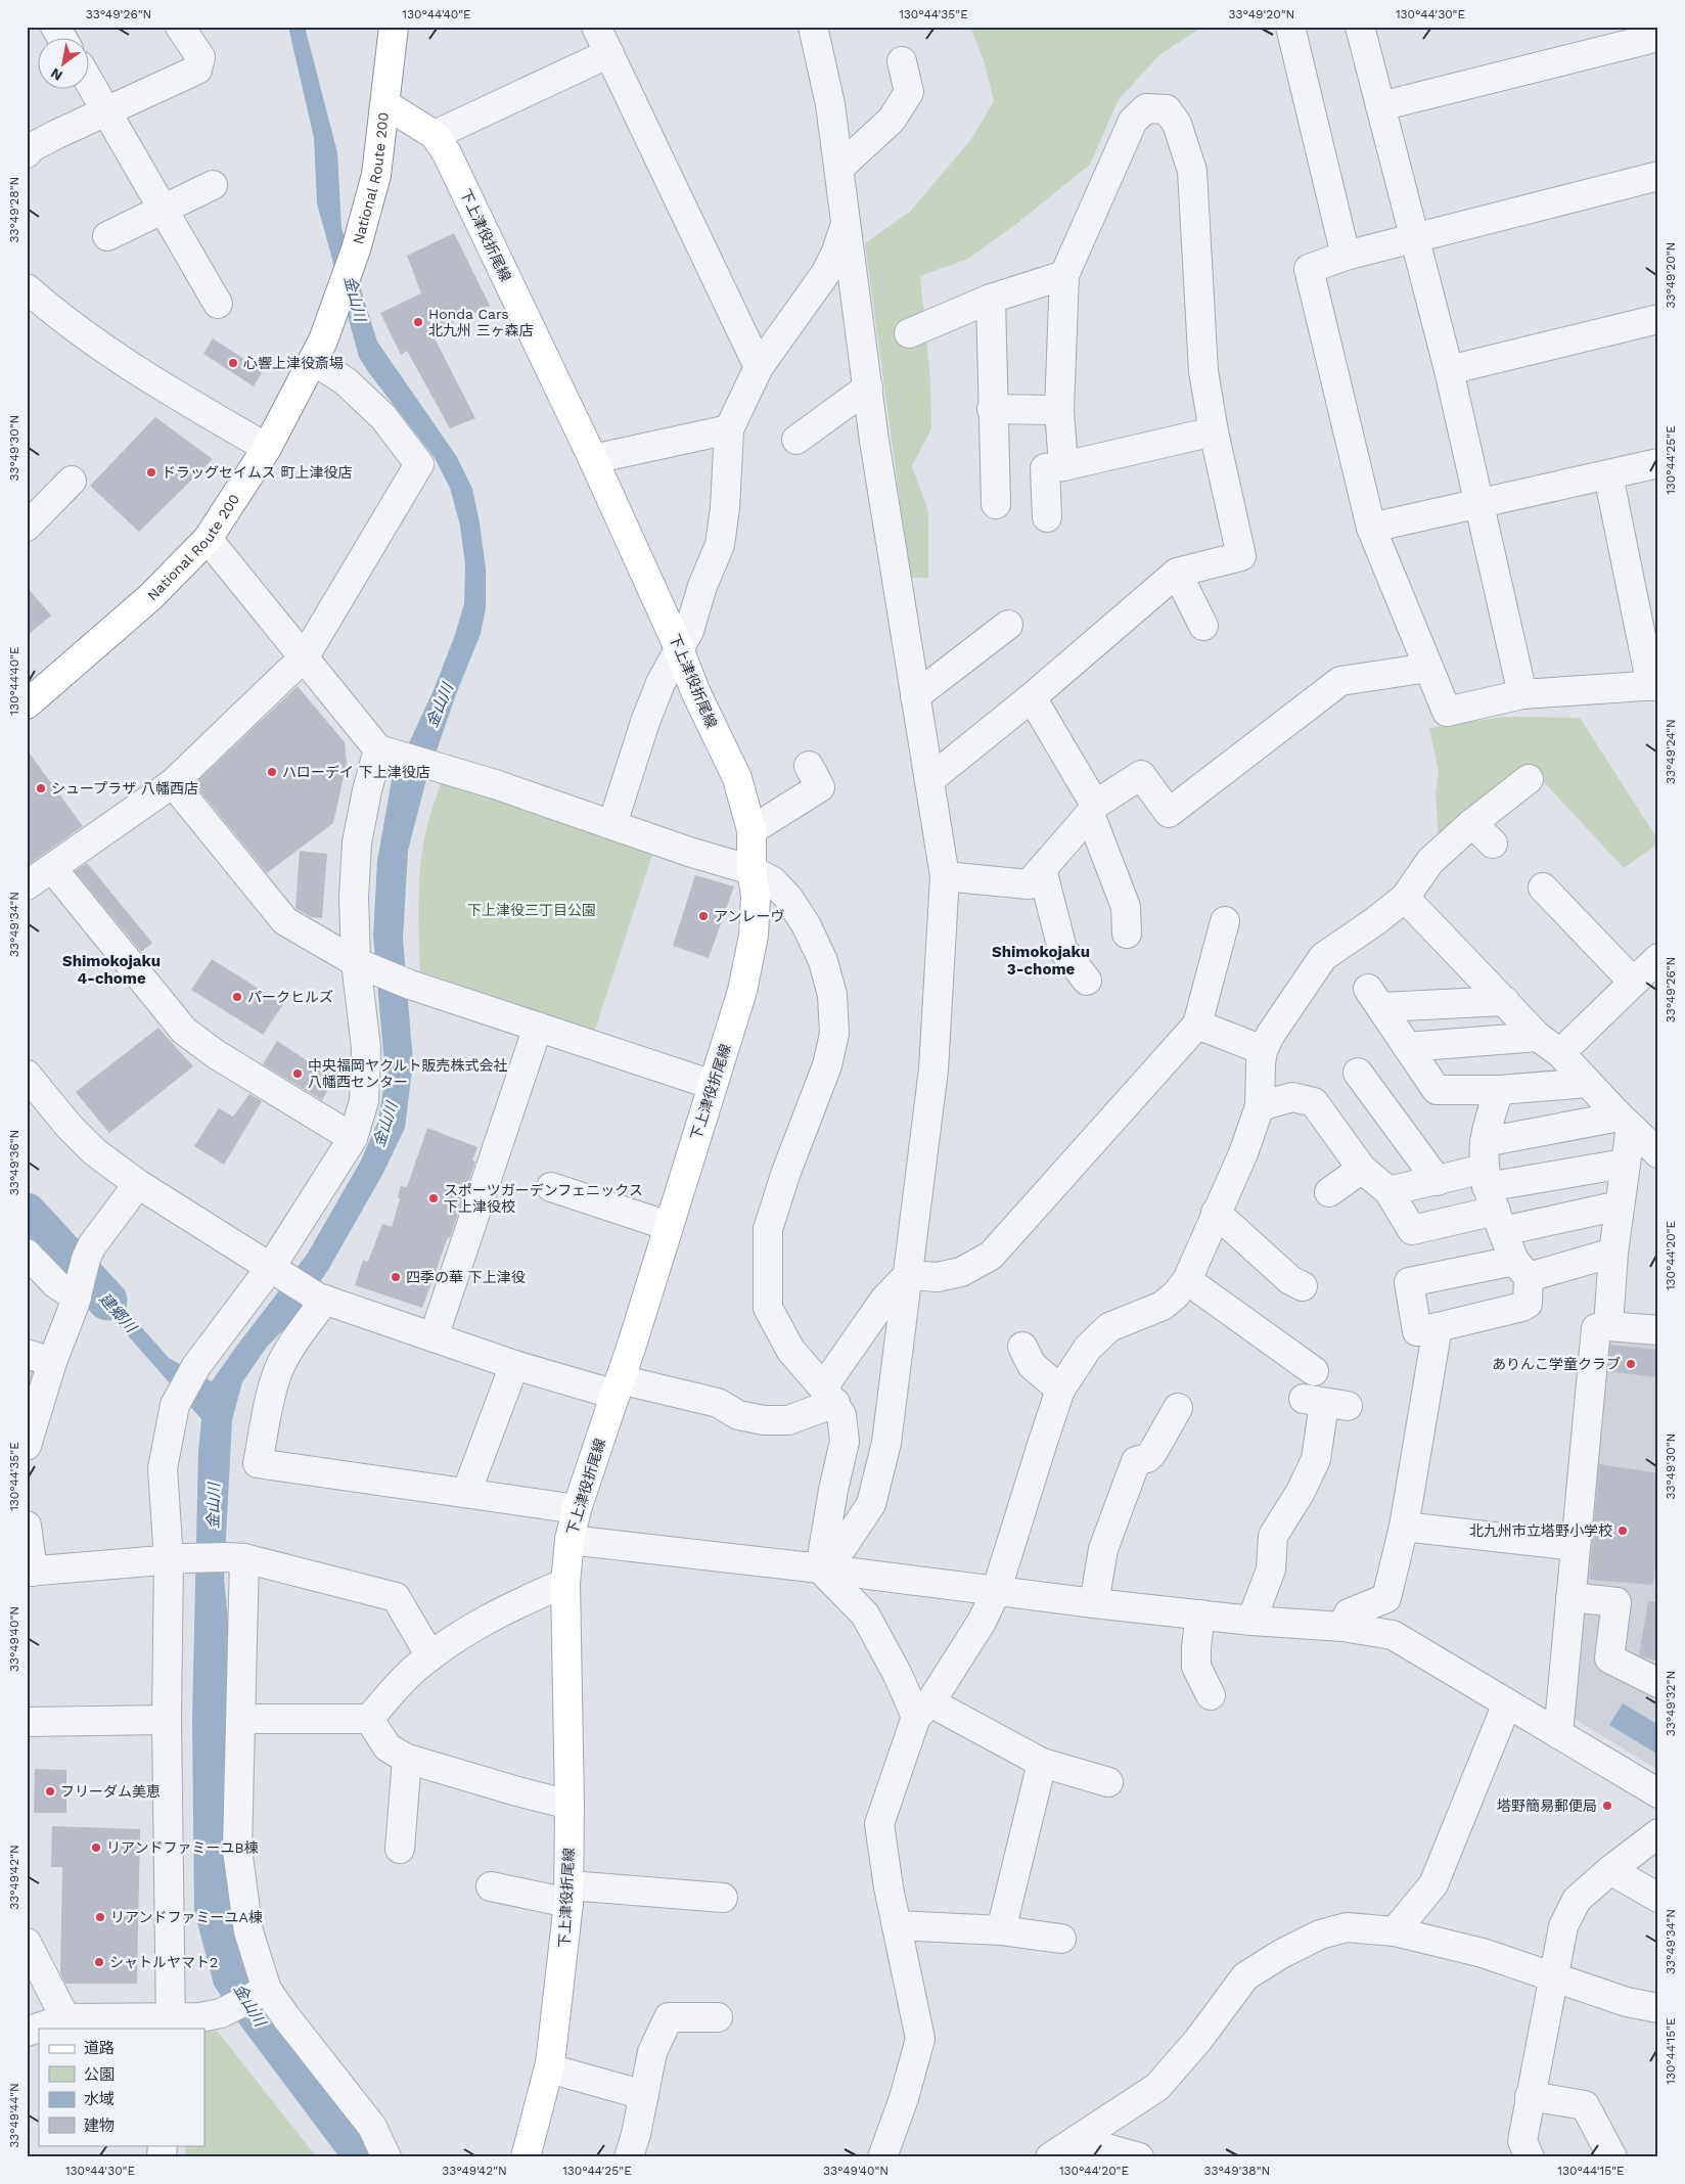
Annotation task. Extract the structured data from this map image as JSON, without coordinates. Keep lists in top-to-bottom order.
{
  "streets": {
    "main road": ["National Route 200", "下上津役折尾線"]
  },
  "crossings": [
    ["National Route 200", "下上津役折尾線"]
  ],
  "districts": ["Shimokojaku 3-chome", "Shimokojaku 4-chome"],
  "water": ["金山川", "建郷川"],
  "parks": ["下上津役三丁目公園"],
  "places": [
    "Honda Cars 北九州 三ヶ森店",
    "心響上津役斎場",
    "ドラッグセイムス 町上津役店",
    "ハローデイ 下上津役店",
    "シュープラザ 八幡西店",
    "アンレーヴ",
    "パークヒルズ",
    "中央福岡ヤクルト販売株式会社 八幡西センター",
    "スポーツガーデンフェニックス 下上津役校",
    "四季の華 下上津役",
    "ありんこ学童クラブ",
    "北九州市立塔野小学校",
    "フリーダム美恵",
    "塔野簡易郵便局",
    "リアンドファミーユB棟",
    "リアンドファミーユA棟",
    "シャトルヤマト2"
  ],
  "legend": [
    "道路",
    "公園",
    "水域",
    "建物"
  ],
  "north": "bottom left",
  "coordinates": [
    "33°49'26\"N",
    "130°44'40\"E",
    "130°44'35\"E",
    "33°49'20\"N",
    "130°44'30\"E",
    "33°49'28\"N",
    "33°49'30\"N",
    "130°44'25\"E",
    "33°49'24\"N",
    "33°49'34\"N",
    "33°49'36\"N",
    "130°44'20\"E",
    "33°49'40\"N",
    "33°49'32\"N",
    "33°49'42\"N",
    "130°44'15\"E",
    "33°49'44\"N",
    "33°49'38\"N"
  ]
}
